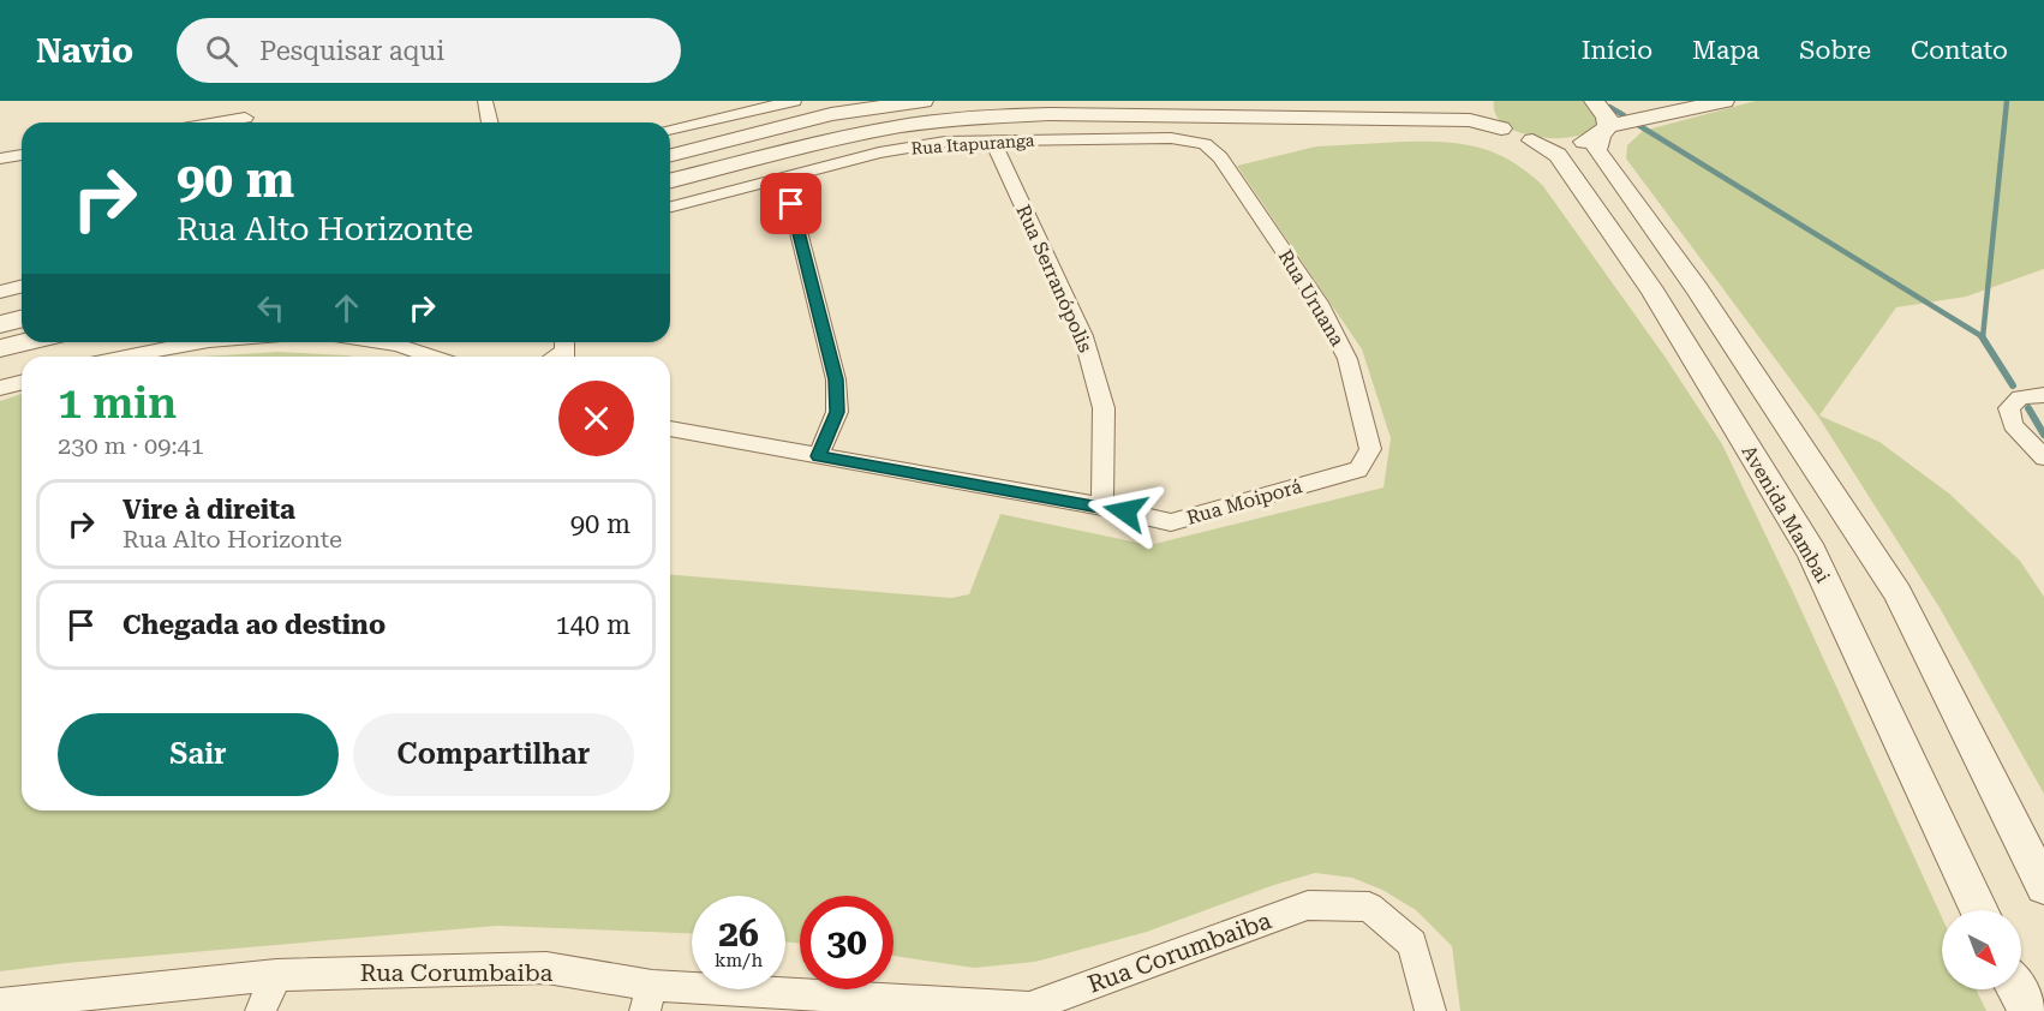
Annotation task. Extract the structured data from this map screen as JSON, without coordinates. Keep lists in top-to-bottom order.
{
  "streets": {
    "street": [
      "Rua Itapuranga",
      "Rua Serranópolis",
      "Rua Uruana",
      "Rua Moiporá",
      "Avenida Mambai",
      "Rua Corumbaiba"
    ]
  },
  "crossings": [
    ["Rua Itapuranga", "Rua Serranópolis"],
    ["Rua Itapuranga", "Rua Uruana"],
    ["Rua Serranópolis", "Rua Moiporá"],
    ["Rua Uruana", "Rua Moiporá"]
  ],
  "north": "bottom right",
  "page": {
    "header": "Navio",
    "search": "Pesquisar aqui",
    "nav": [
      "Início",
      "Mapa",
      "Sobre",
      "Contato"
    ],
    "turn": ["90 m", "Rua Alto Horizonte"],
    "heading": ["1 min", "230 m · 09:41"],
    "list": [
      {
        "name": "Vire à direita",
        "note": "Rua Alto Horizonte",
        "value": "90 m"
      },
      {
        "name": "Chegada ao destino",
        "value": "140 m"
      }
    ],
    "buttons": ["Sair", "Compartilhar"],
    "speed": "26 km/h",
    "limit": "30"
  }
}
